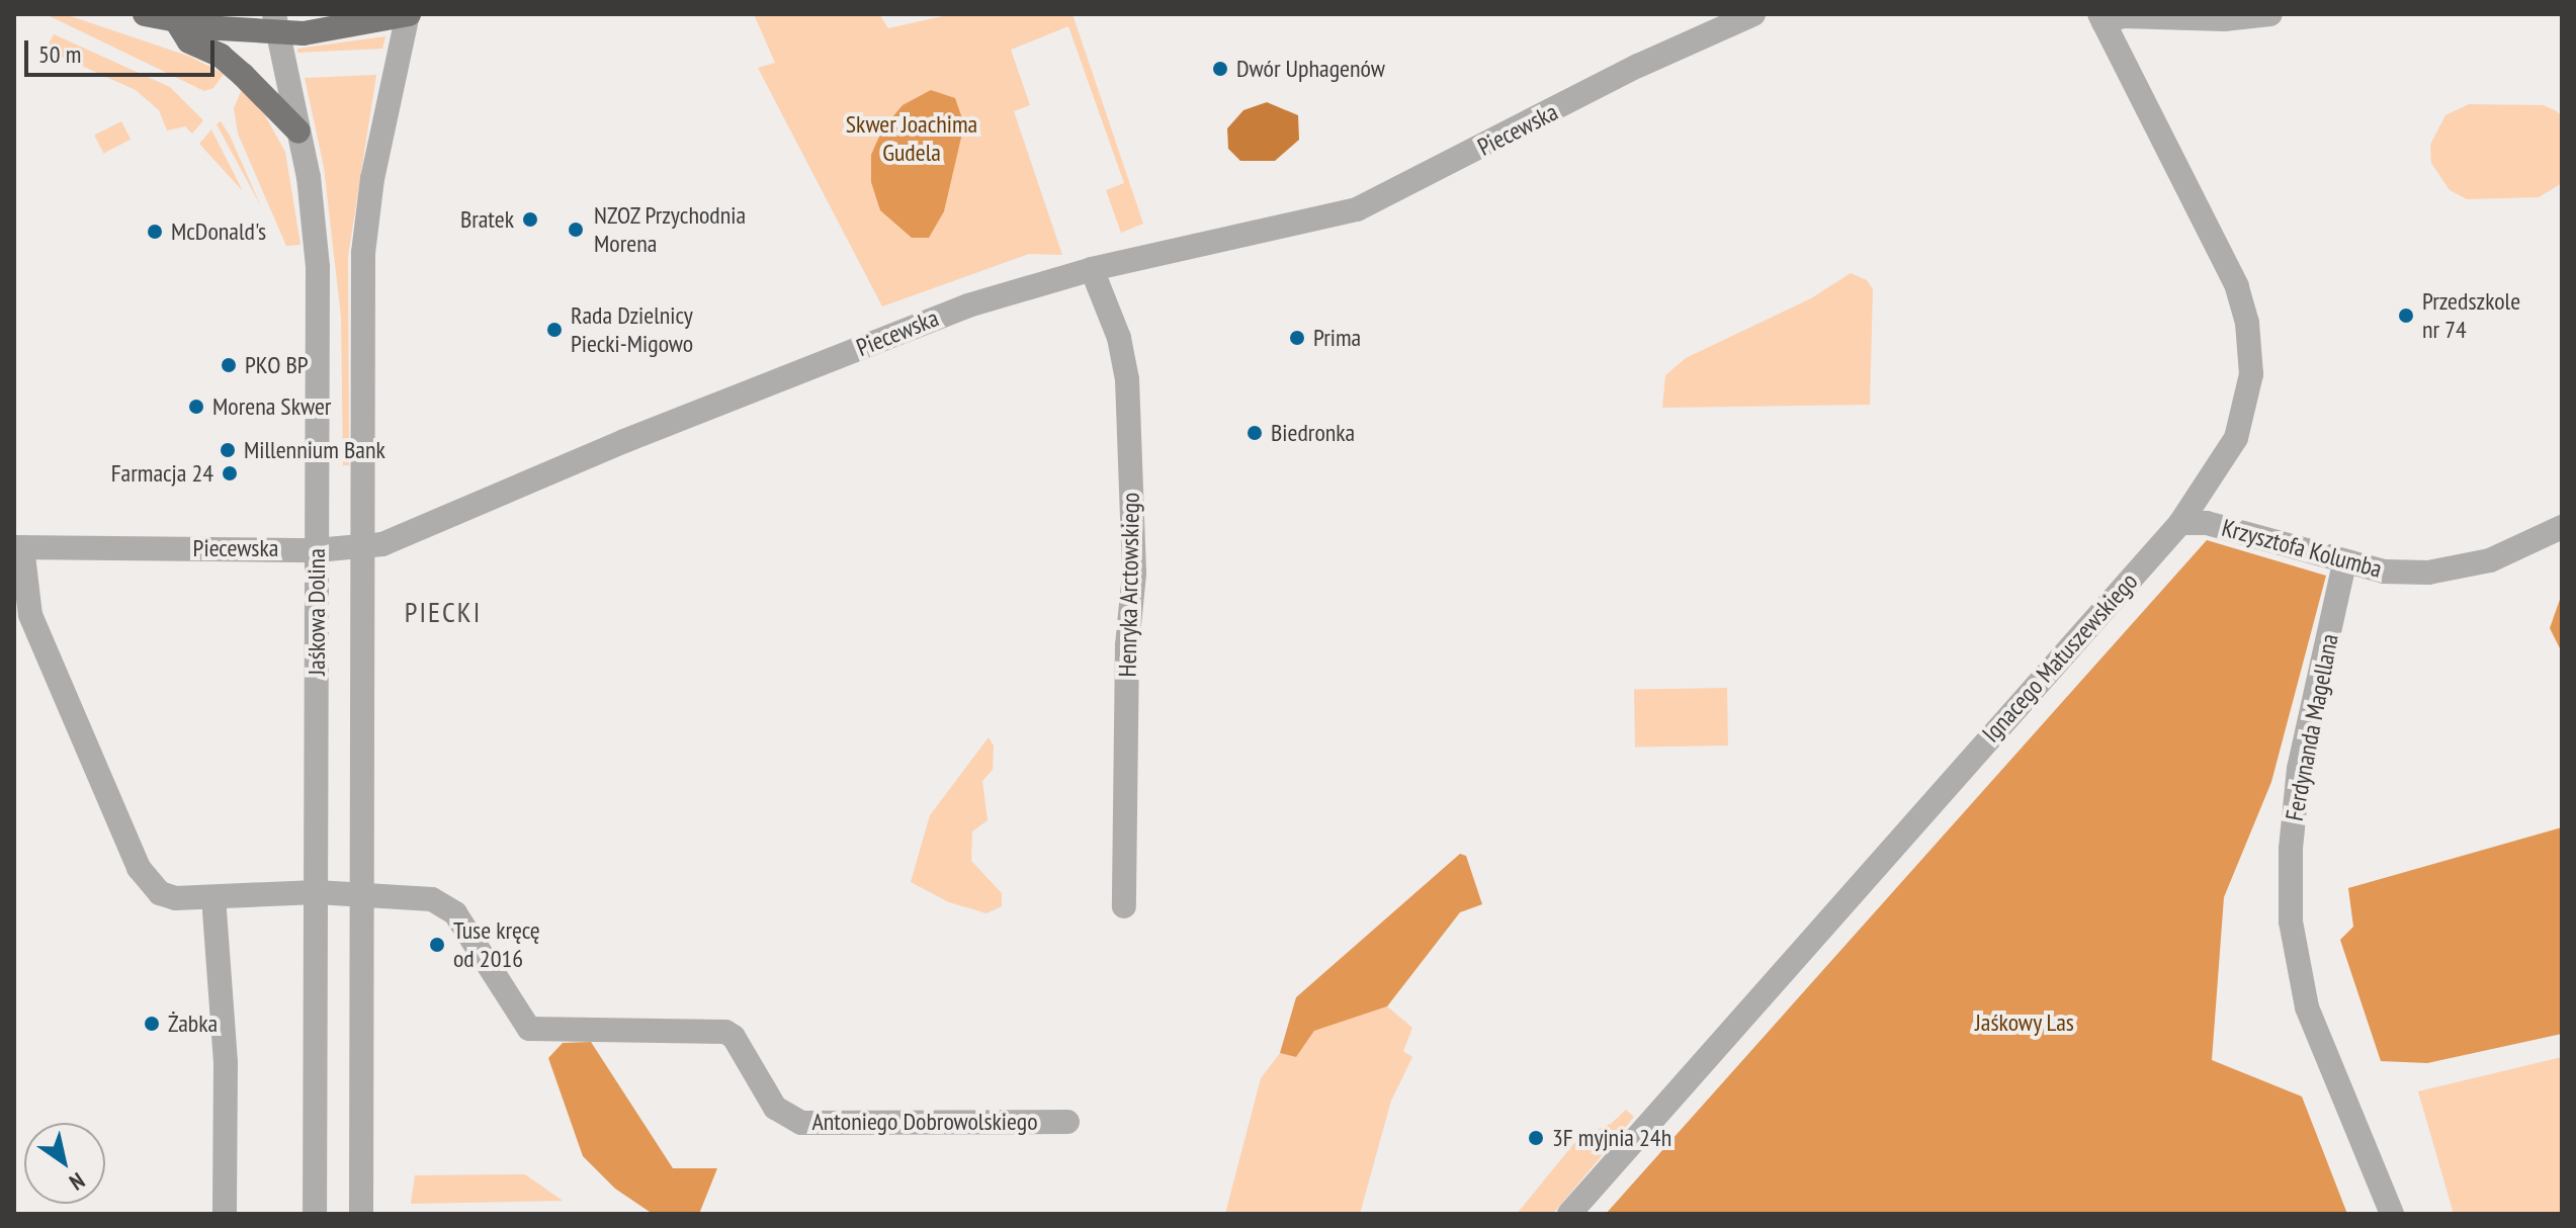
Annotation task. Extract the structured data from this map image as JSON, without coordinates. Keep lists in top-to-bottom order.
{
  "streets": {
    "street": [
      "Piecewska",
      "Krzysztofa Kolumba",
      "Henryka Arctowskiego",
      "Jaśkowa Dolina",
      "Ignacego Matuszewskiego",
      "Ferdynanda Magellana",
      "Antoniego Dobrowolskiego"
    ]
  },
  "crossings": [
    ["Piecewska", "Henryka Arctowskiego"],
    ["Piecewska", "Jaśkowa Dolina"],
    ["Piecewska", "Antoniego Dobrowolskiego"],
    ["Krzysztofa Kolumba", "Ignacego Matuszewskiego"],
    ["Krzysztofa Kolumba", "Ferdynanda Magellana"],
    ["Jaśkowa Dolina", "Antoniego Dobrowolskiego"]
  ],
  "districts": ["PIECKI"],
  "parks": ["Skwer Joachima Gudela", "Jaśkowy Las"],
  "places": [
    "Dwór Uphagenów",
    "Bratek",
    "NZOZ Przychodnia Morena",
    "McDonald's",
    "Przedszkole nr 74",
    "Rada Dzielnicy Piecki-Migowo",
    "Prima",
    "PKO BP",
    "Morena Skwer",
    "Biedronka",
    "Millennium Bank",
    "Farmacja 24",
    "Tuse kręcę od 2016",
    "Żabka",
    "3F myjnia 24h"
  ],
  "scale_bar": "50 m",
  "north": "bottom right"
}
